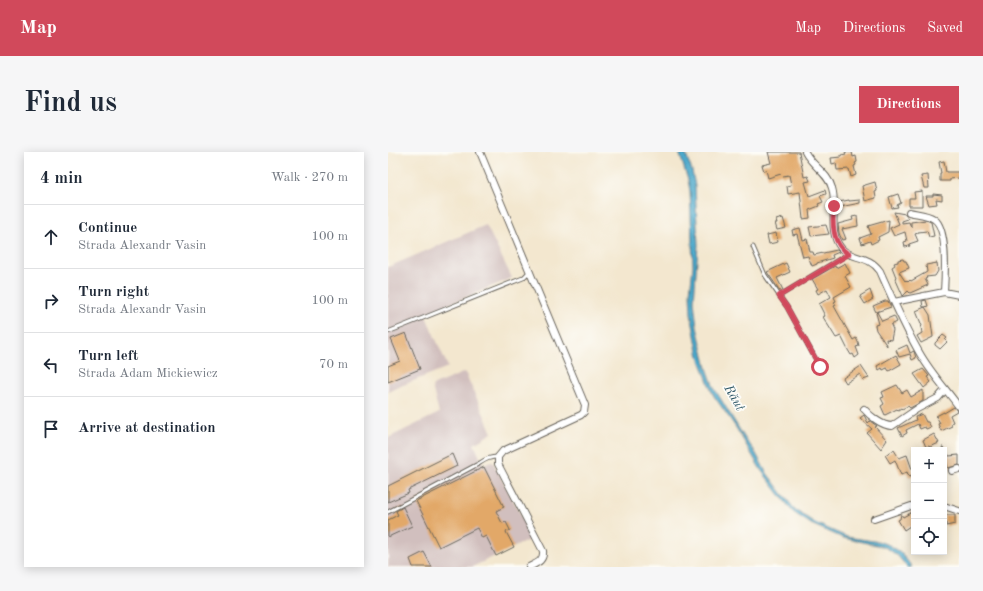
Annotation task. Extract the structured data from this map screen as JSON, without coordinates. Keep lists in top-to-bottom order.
{
  "water": ["Răut"],
  "page": {
    "header": "Map",
    "nav": ["Map", "Directions", "Saved"],
    "buttons": "Directions",
    "title": "Find us",
    "heading": ["4 min", "Walk · 270 m"],
    "list": [
      ["Continue", "Strada Alexandr Vasin", "100 m"],
      ["Turn right", "Strada Alexandr Vasin", "100 m"],
      ["Turn left", "Strada Adam Mickiewicz", "70 m"],
      "Arrive at destination"
    ],
    "map_buttons": ["+", "−"]
  }
}
